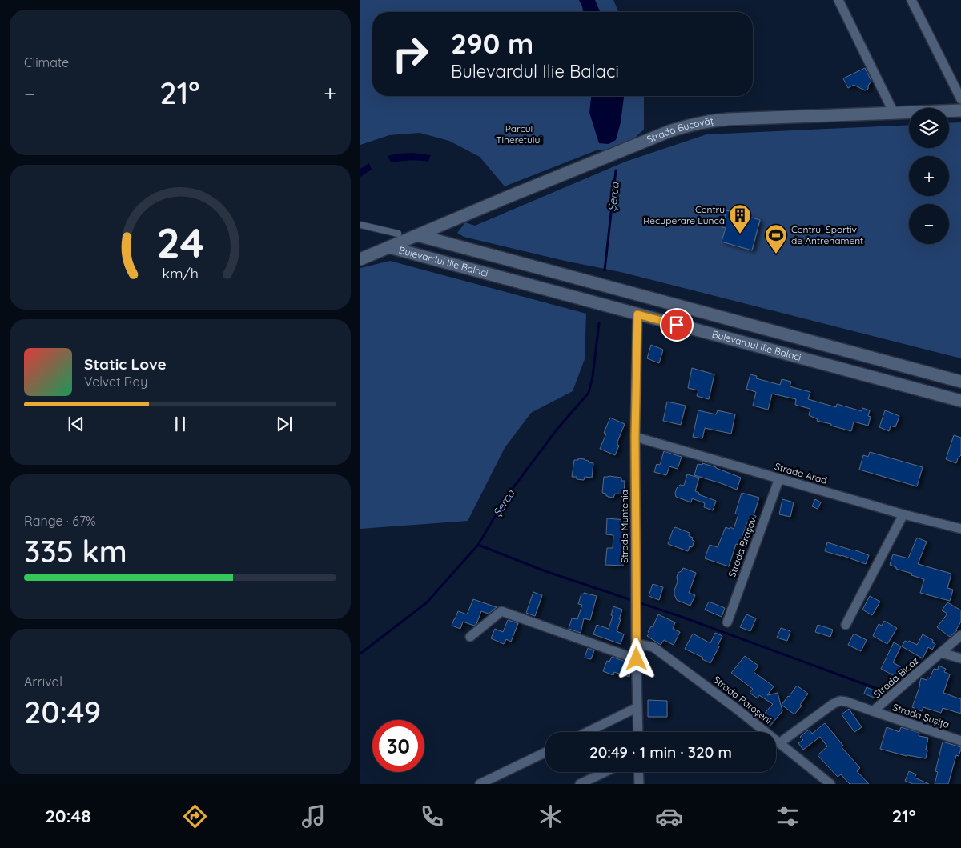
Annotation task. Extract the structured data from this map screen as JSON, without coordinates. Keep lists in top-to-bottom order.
{
  "streets": {
    "main road": ["Strada Bucovăț", "Bulevardul Ilie Balaci"],
    "street": [
      "Strada Arad",
      "Strada Muntenia",
      "Strada Brașov",
      "Strada Bicaz",
      "Strada Paroșeni",
      "Strada Șușița"
    ]
  },
  "crossings": [
    ["Strada Bucovăț", "Bulevardul Ilie Balaci"],
    ["Bulevardul Ilie Balaci", "Strada Muntenia"],
    ["Strada Arad", "Strada Muntenia"],
    ["Strada Arad", "Strada Brașov"],
    ["Strada Muntenia", "Strada Paroșeni"],
    ["Strada Bicaz", "Strada Paroșeni"],
    ["Strada Bicaz", "Strada Șușița"]
  ],
  "water": ["Șerca"],
  "parks": ["Parcul Tineretului"],
  "places": {
    "building": ["Centru Recuperare Luncă"],
    "sports": ["Centrul Sportiv de Antrenament"]
  },
  "page": {
    "tile": [
      "Climate",
      ["Range · 67%", "335 km"],
      ["Arrival", "20:49"]
    ],
    "turn": ["290 m", "Bulevardul Ilie Balaci"],
    "heat": ["−", "21°", "+"],
    "map_buttons": ["+", "−"],
    "song": ["Static Love", "Velvet Ray"],
    "limit": "30",
    "trip": "20:49 · 1 min · 320 m",
    "tabs": ["20:48", "21°"],
    "gauge": ["24", "km/h"]
  }
}
